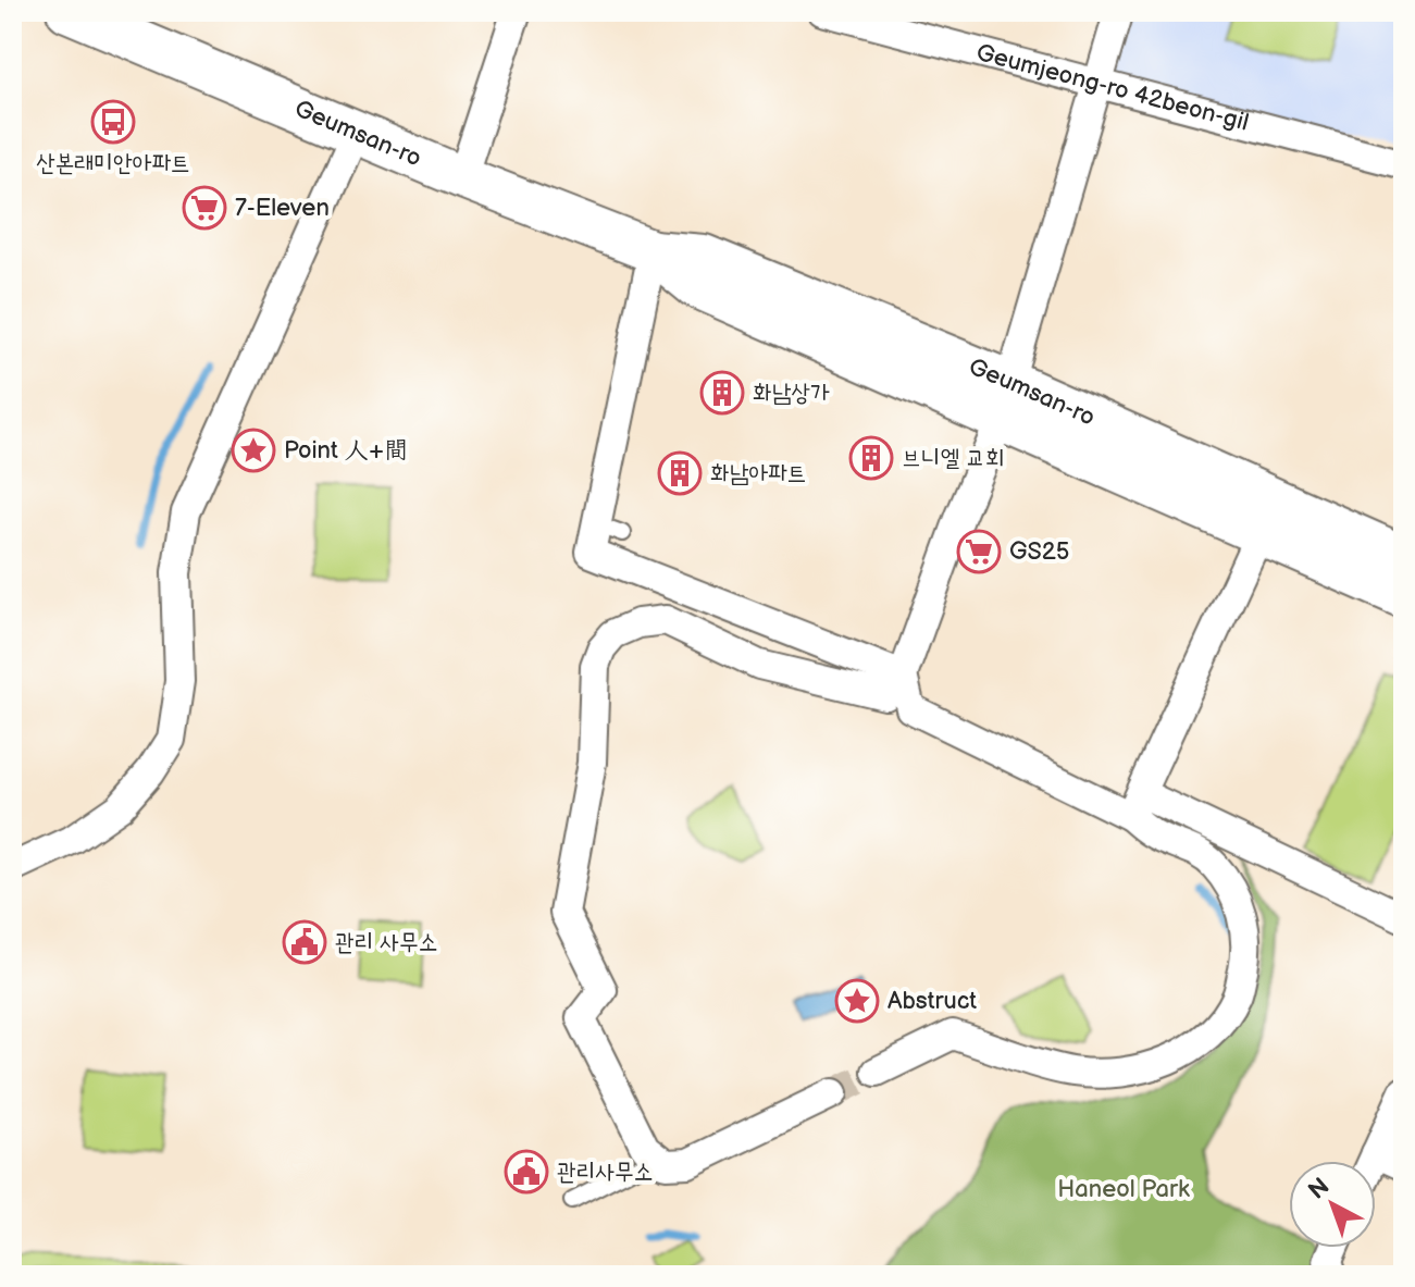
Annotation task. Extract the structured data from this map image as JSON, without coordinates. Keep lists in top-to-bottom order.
{
  "streets": {
    "street": ["Geumjeong-ro 42beon-gil", "Geumsan-ro"]
  },
  "parks": ["Haneol Park"],
  "places": {
    "bus stop": ["산본래미안아파트"],
    "supermarket": ["7-Eleven", "GS25"],
    "building": ["화남상가", "브니엘 교회", "화남아파트"],
    "place": ["Point 人+間", "Abstruct"],
    "public building": ["관리 사무소", "관리사무소"]
  },
  "north": "top left"
}
